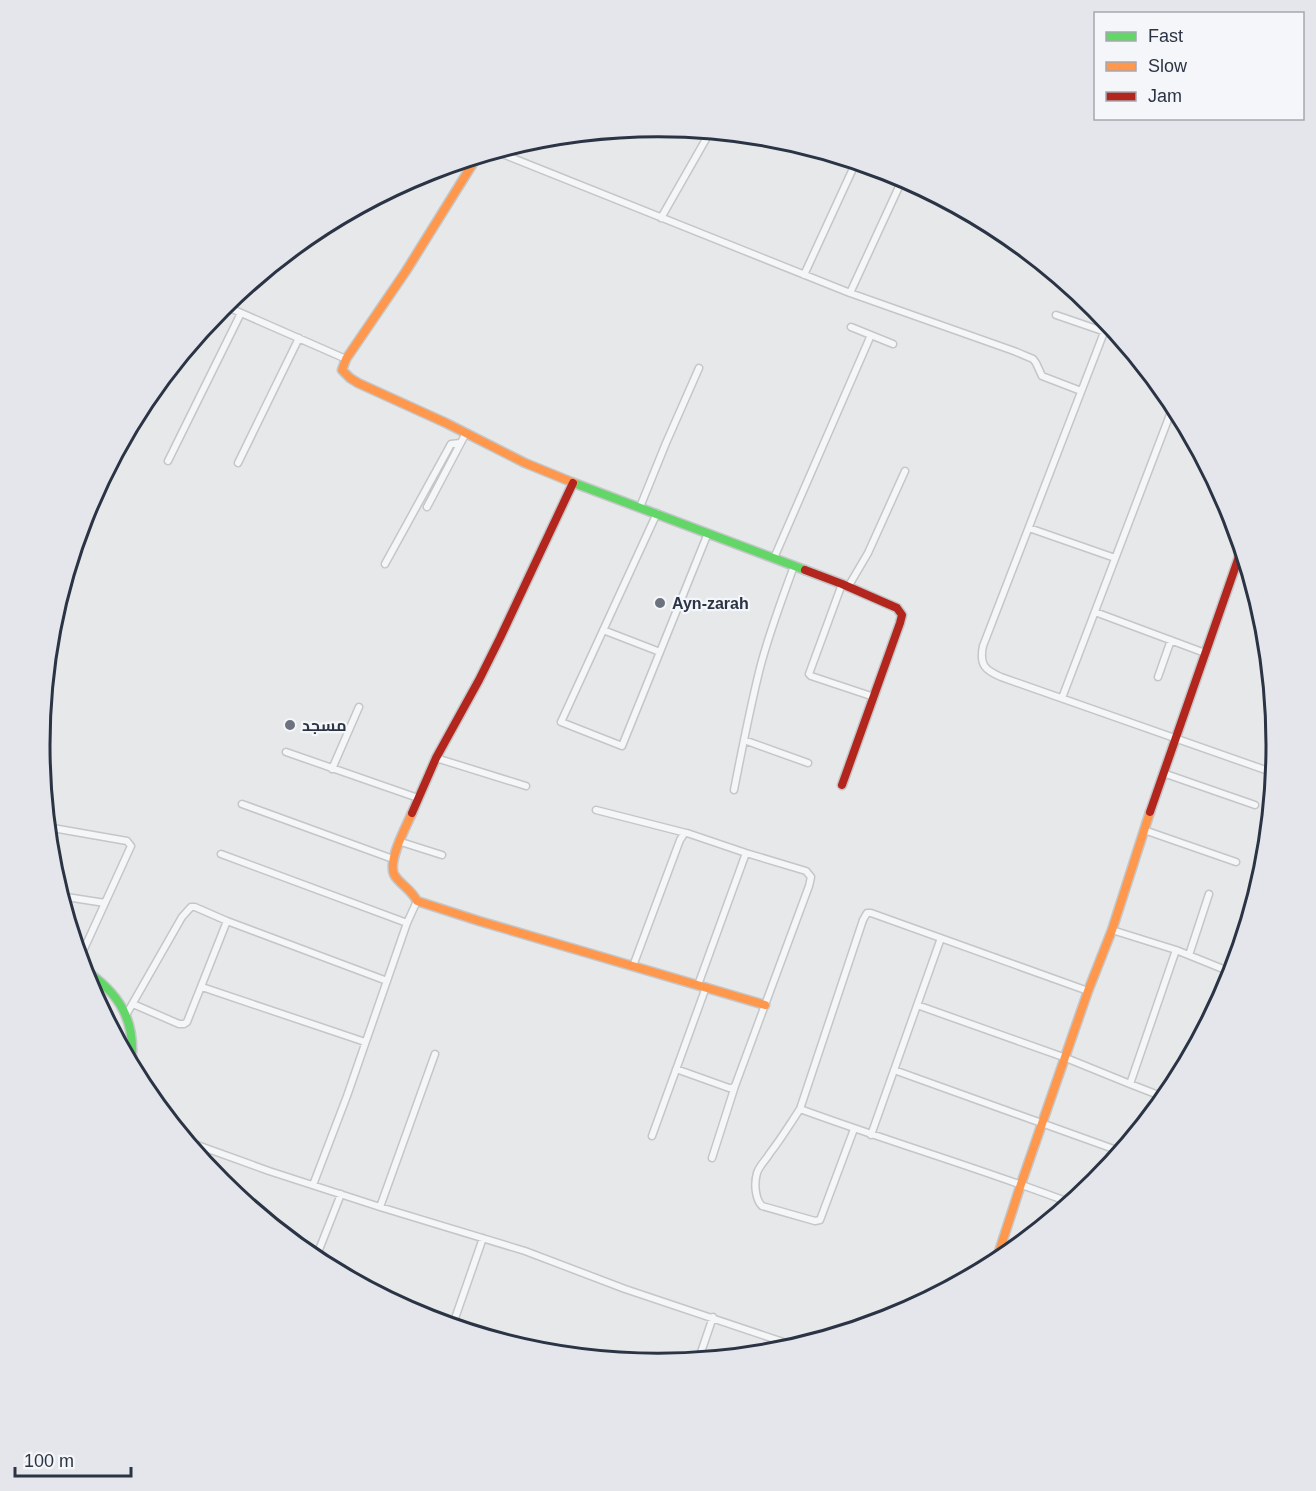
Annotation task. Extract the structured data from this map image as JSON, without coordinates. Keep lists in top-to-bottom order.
{
  "places": ["Ayn-zarah", "مسجد"],
  "legend": ["Fast", "Slow", "Jam"],
  "scale_bar": "100 m"
}
